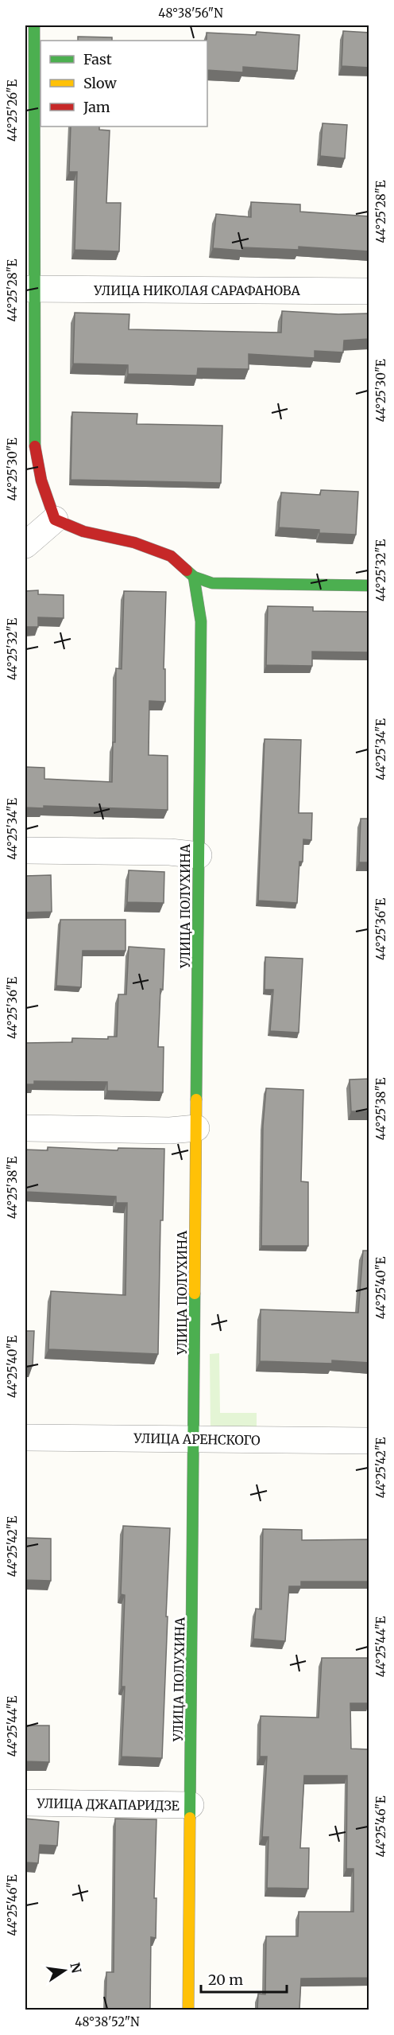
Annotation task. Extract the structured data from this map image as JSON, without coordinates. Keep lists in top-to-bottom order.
{
  "streets": {
    "main road": ["УЛИЦА ПОЛУХИНА"],
    "street": ["УЛИЦА НИКОЛАЯ САРАФАНОВА", "УЛИЦА АРЕНСКОГО", "УЛИЦА ДЖАПАРИДЗЕ"]
  },
  "crossings": [
    ["УЛИЦА ПОЛУХИНА", "УЛИЦА АРЕНСКОГО"],
    ["УЛИЦА ПОЛУХИНА", "УЛИЦА ДЖАПАРИДЗЕ"]
  ],
  "legend": ["Fast", "Slow", "Jam"],
  "scale_bar": "20 m",
  "north": "right",
  "coordinates": [
    "48°38'56\"N",
    "44°25'26\"E",
    "44°25'28\"E",
    "44°25'30\"E",
    "44°25'32\"E",
    "44°25'34\"E",
    "44°25'36\"E",
    "44°25'38\"E",
    "44°25'40\"E",
    "44°25'42\"E",
    "44°25'44\"E",
    "44°25'46\"E",
    "48°38'52\"N"
  ]
}
